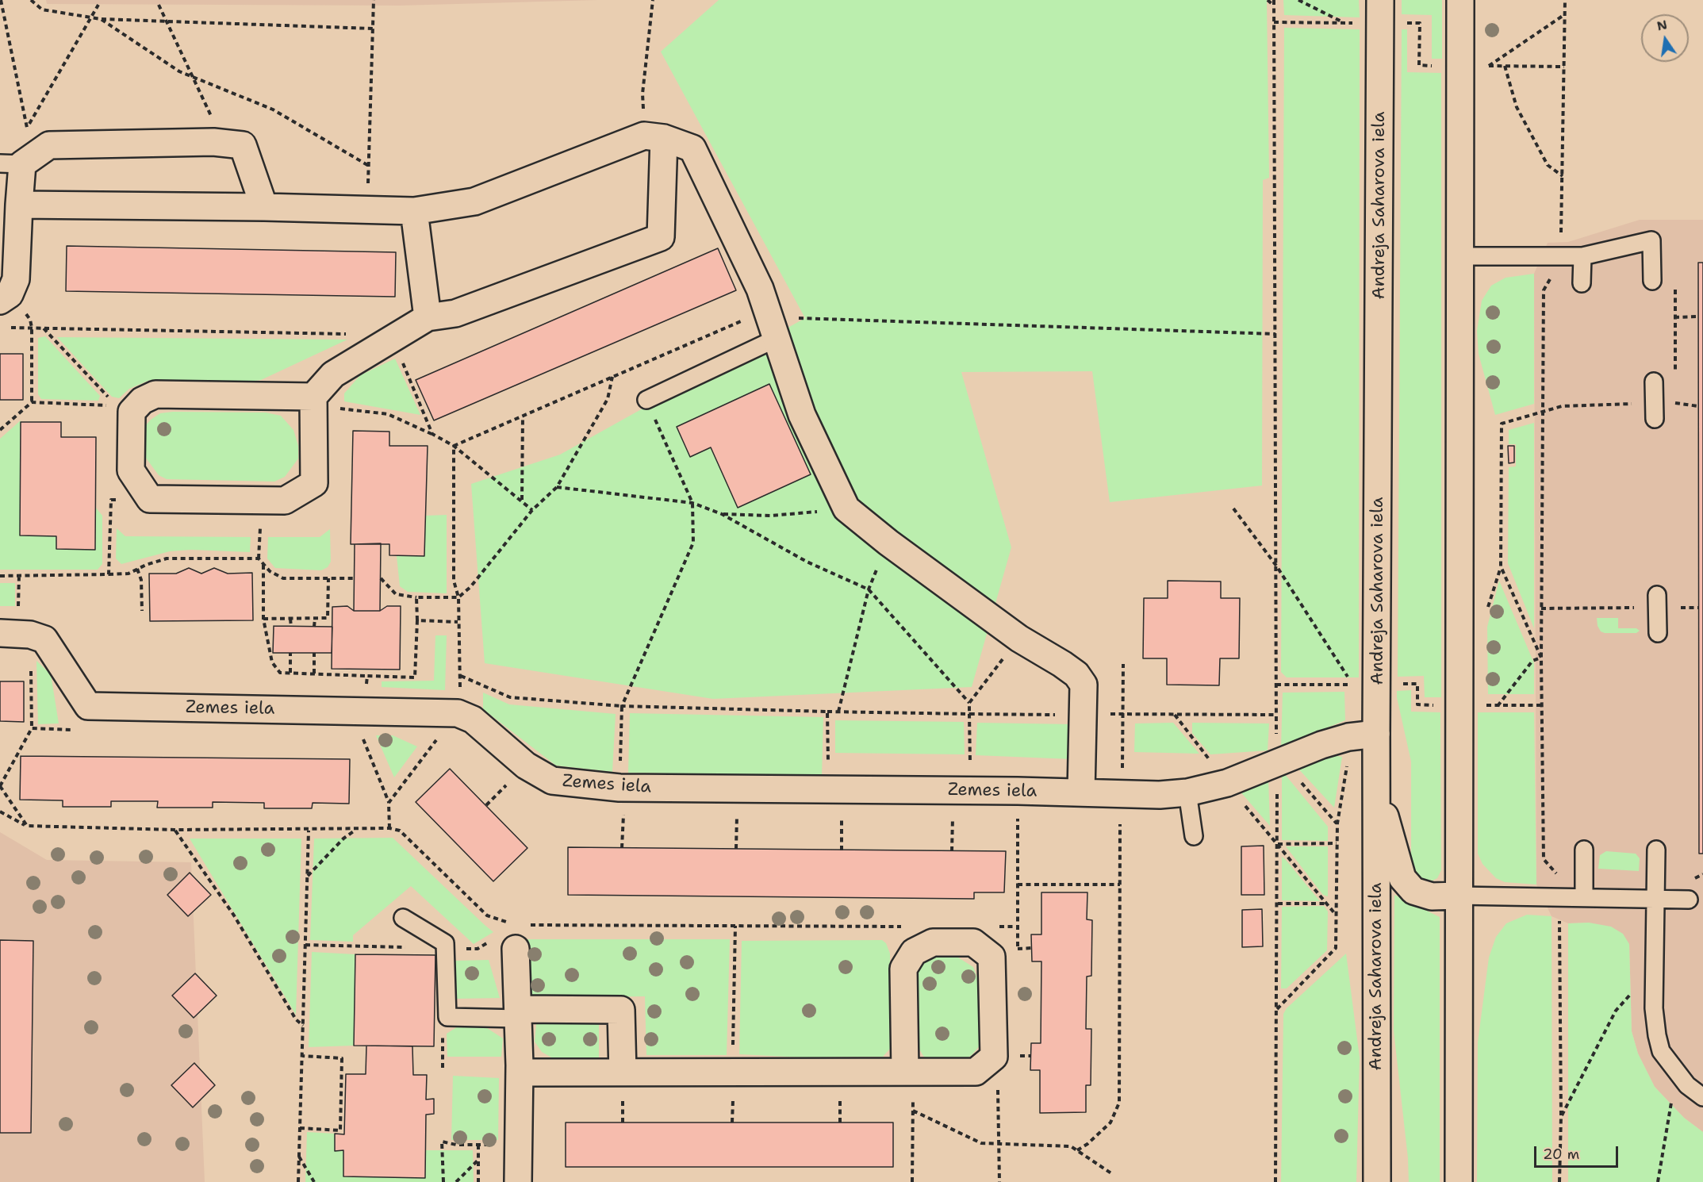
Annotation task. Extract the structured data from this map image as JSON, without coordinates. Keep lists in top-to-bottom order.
{
  "streets": {
    "street": ["Andreja Saharova iela", "Zemes iela"]
  },
  "crossings": [
    ["Andreja Saharova iela", "Zemes iela"]
  ],
  "scale_bar": "20 m",
  "north": "top"
}
